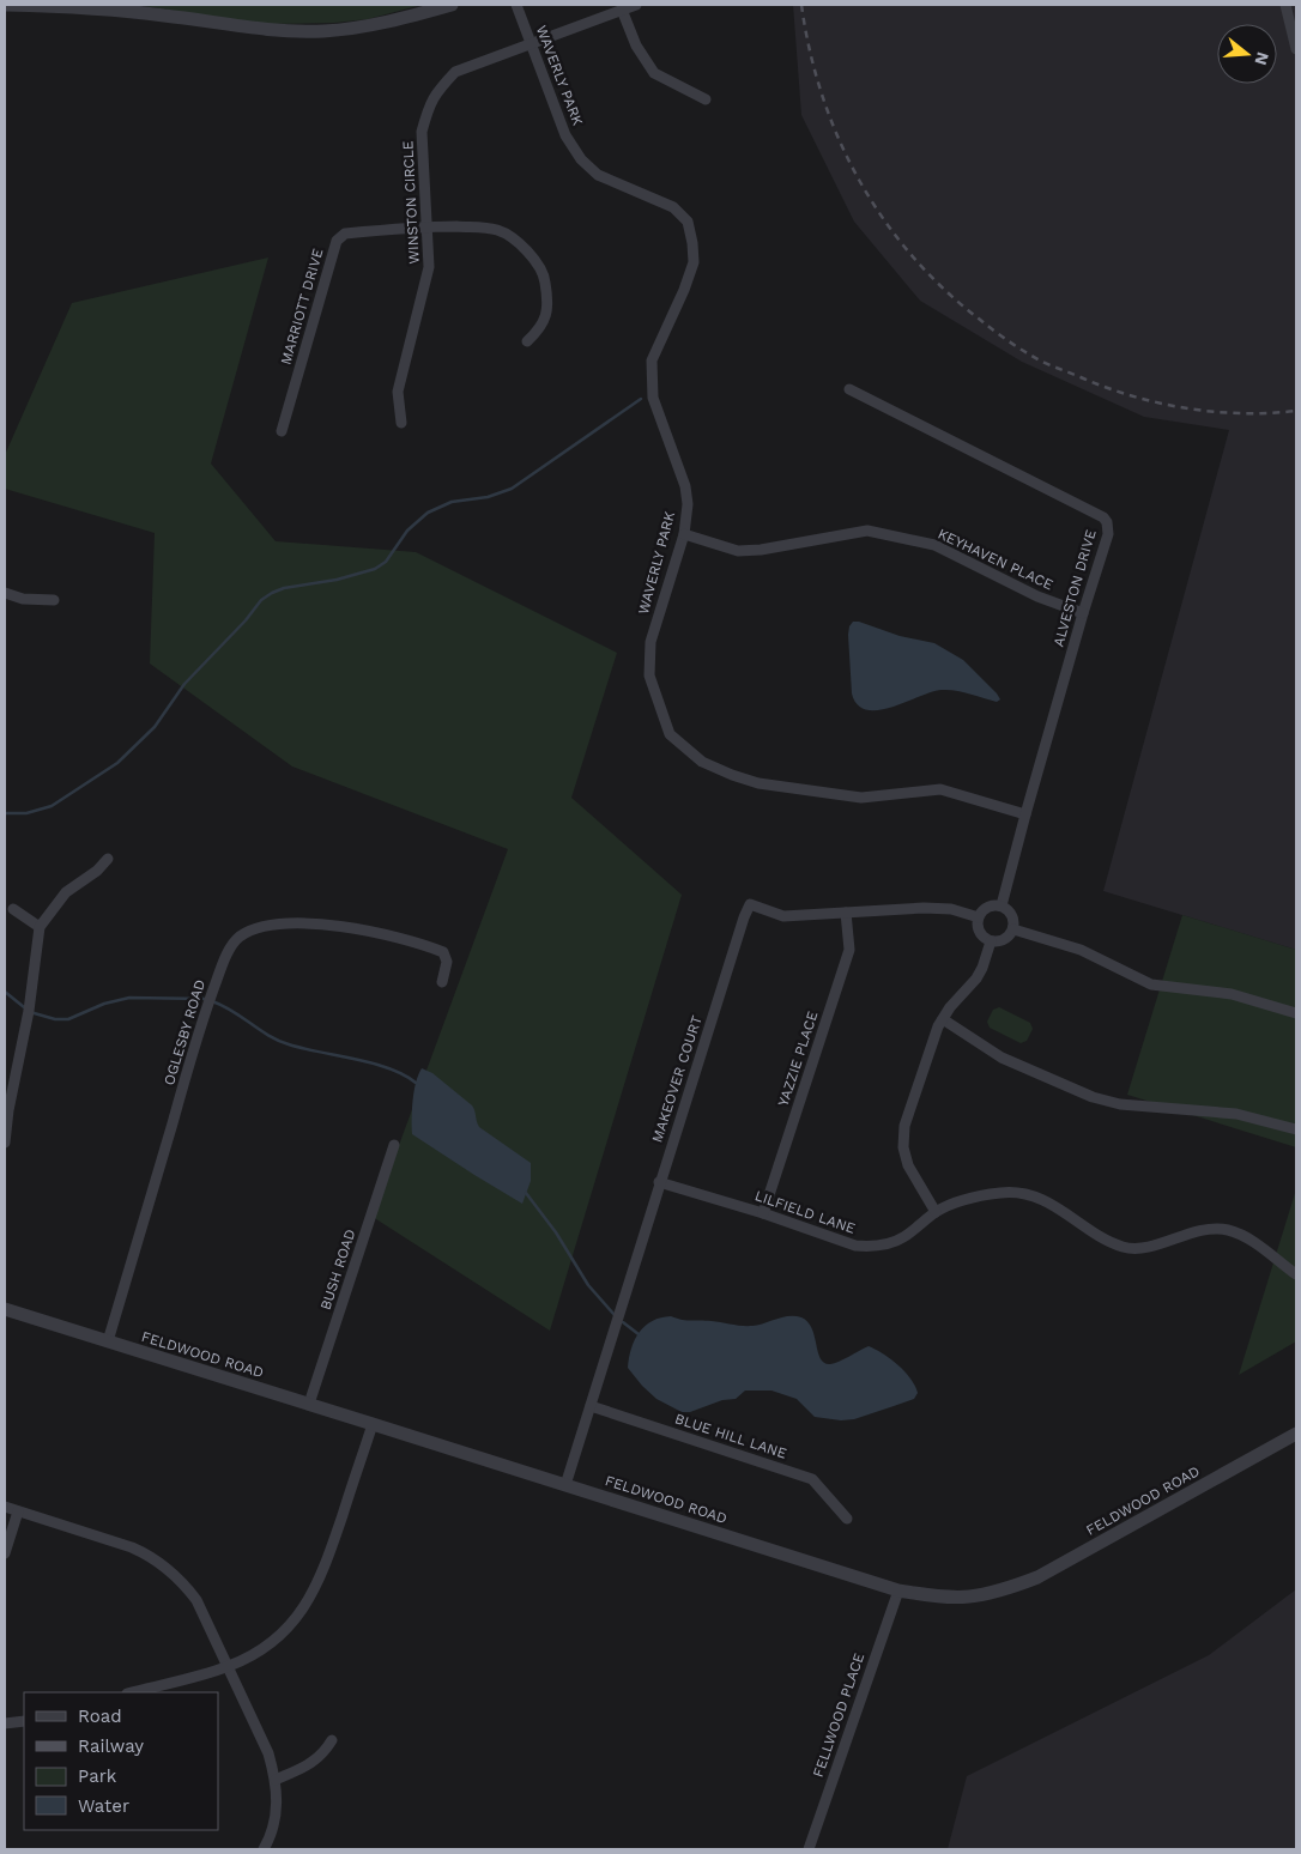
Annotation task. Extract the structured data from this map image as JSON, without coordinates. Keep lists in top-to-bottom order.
{
  "streets": {
    "street": [
      "WAVERLY PARK",
      "WINSTON CIRCLE",
      "MARRIOTT DRIVE",
      "KEYHAVEN PLACE",
      "ALVESTON DRIVE",
      "OGLESBY ROAD",
      "YAZZIE PLACE",
      "MAKEOVER COURT",
      "LILFIELD LANE",
      "BUSH ROAD",
      "FELDWOOD ROAD",
      "BLUE HILL LANE",
      "FELLWOOD PLACE"
    ]
  },
  "crossings": [
    ["WAVERLY PARK", "WINSTON CIRCLE"],
    ["WAVERLY PARK", "KEYHAVEN PLACE"],
    ["WAVERLY PARK", "ALVESTON DRIVE"],
    ["WINSTON CIRCLE", "MARRIOTT DRIVE"],
    ["KEYHAVEN PLACE", "ALVESTON DRIVE"],
    ["ALVESTON DRIVE", "MAKEOVER COURT"],
    ["OGLESBY ROAD", "FELDWOOD ROAD"],
    ["YAZZIE PLACE", "MAKEOVER COURT"],
    ["YAZZIE PLACE", "LILFIELD LANE"],
    ["MAKEOVER COURT", "LILFIELD LANE"],
    ["MAKEOVER COURT", "FELDWOOD ROAD"],
    ["MAKEOVER COURT", "BLUE HILL LANE"],
    ["BUSH ROAD", "FELDWOOD ROAD"],
    ["FELDWOOD ROAD", "FELLWOOD PLACE"]
  ],
  "legend": [
    "Road",
    "Railway",
    "Park",
    "Water"
  ],
  "north": "right"
}
